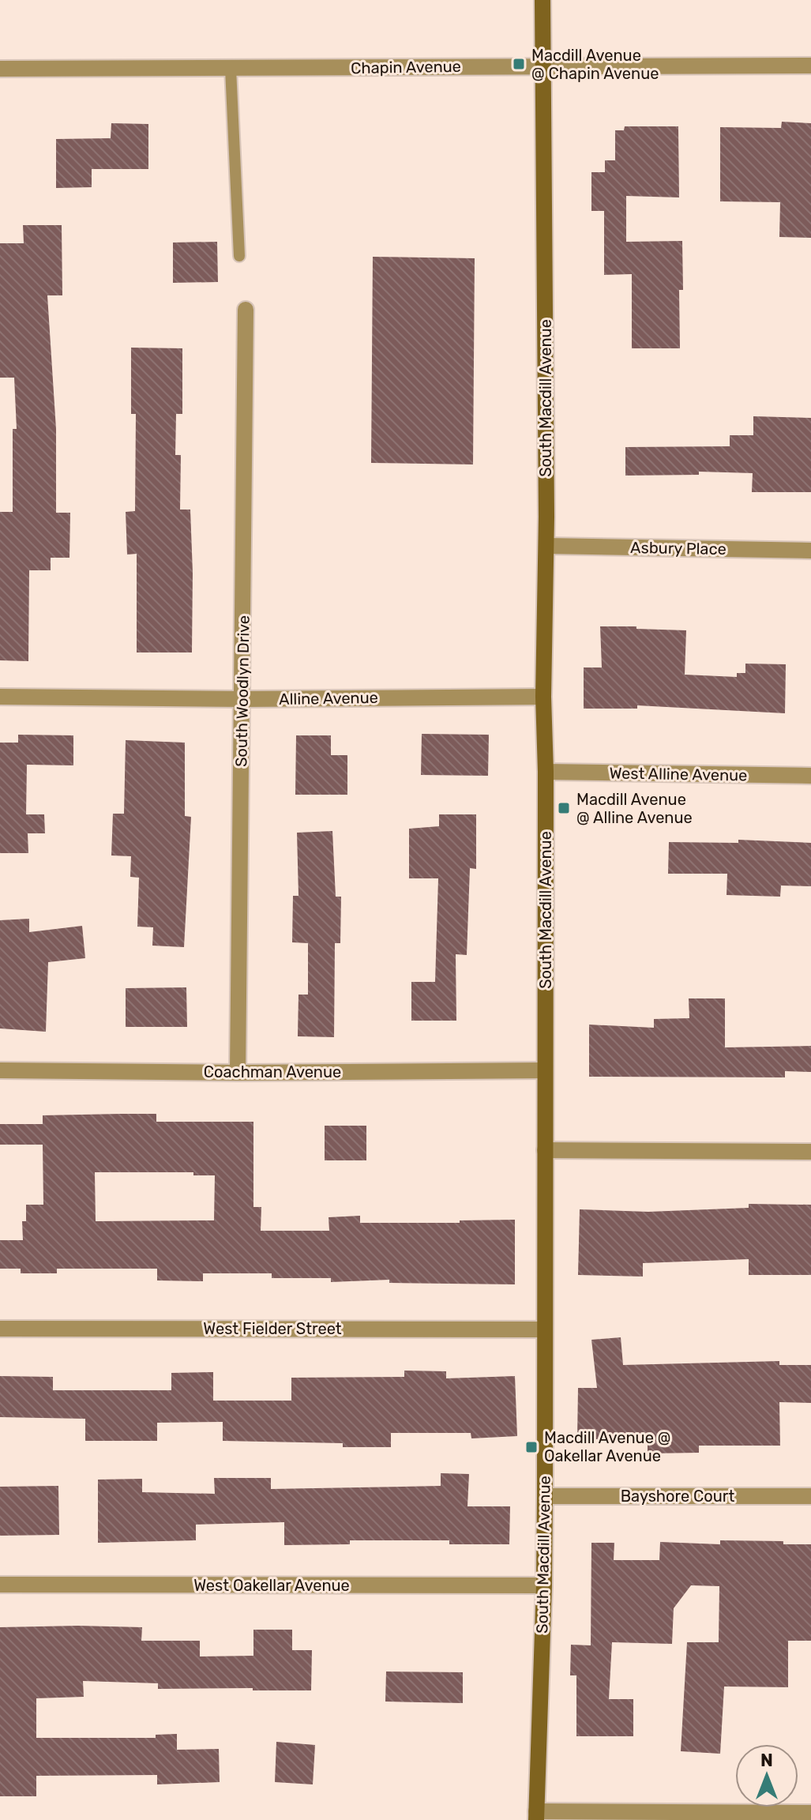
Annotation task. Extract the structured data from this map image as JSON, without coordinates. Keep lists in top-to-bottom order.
{
  "streets": {
    "street": [
      "Chapin Avenue",
      "South Macdill Avenue",
      "Asbury Place",
      "South Woodlyn Drive",
      "Alline Avenue",
      "West Alline Avenue",
      "Coachman Avenue",
      "West Fielder Street",
      "Bayshore Court",
      "West Oakellar Avenue"
    ]
  },
  "crossings": [
    ["Chapin Avenue", "South Macdill Avenue"],
    ["South Macdill Avenue", "Asbury Place"],
    ["South Macdill Avenue", "Alline Avenue"],
    ["South Macdill Avenue", "West Alline Avenue"],
    ["South Macdill Avenue", "Coachman Avenue"],
    ["South Macdill Avenue", "West Fielder Street"],
    ["South Macdill Avenue", "Bayshore Court"],
    ["South Macdill Avenue", "West Oakellar Avenue"],
    ["South Woodlyn Drive", "Alline Avenue"],
    ["South Woodlyn Drive", "Coachman Avenue"]
  ],
  "places": {
    "transit": ["Macdill Avenue @ Chapin Avenue", "Macdill Avenue @ Alline Avenue", "Macdill Avenue @ Oakellar Avenue"]
  },
  "north": "top"
}
